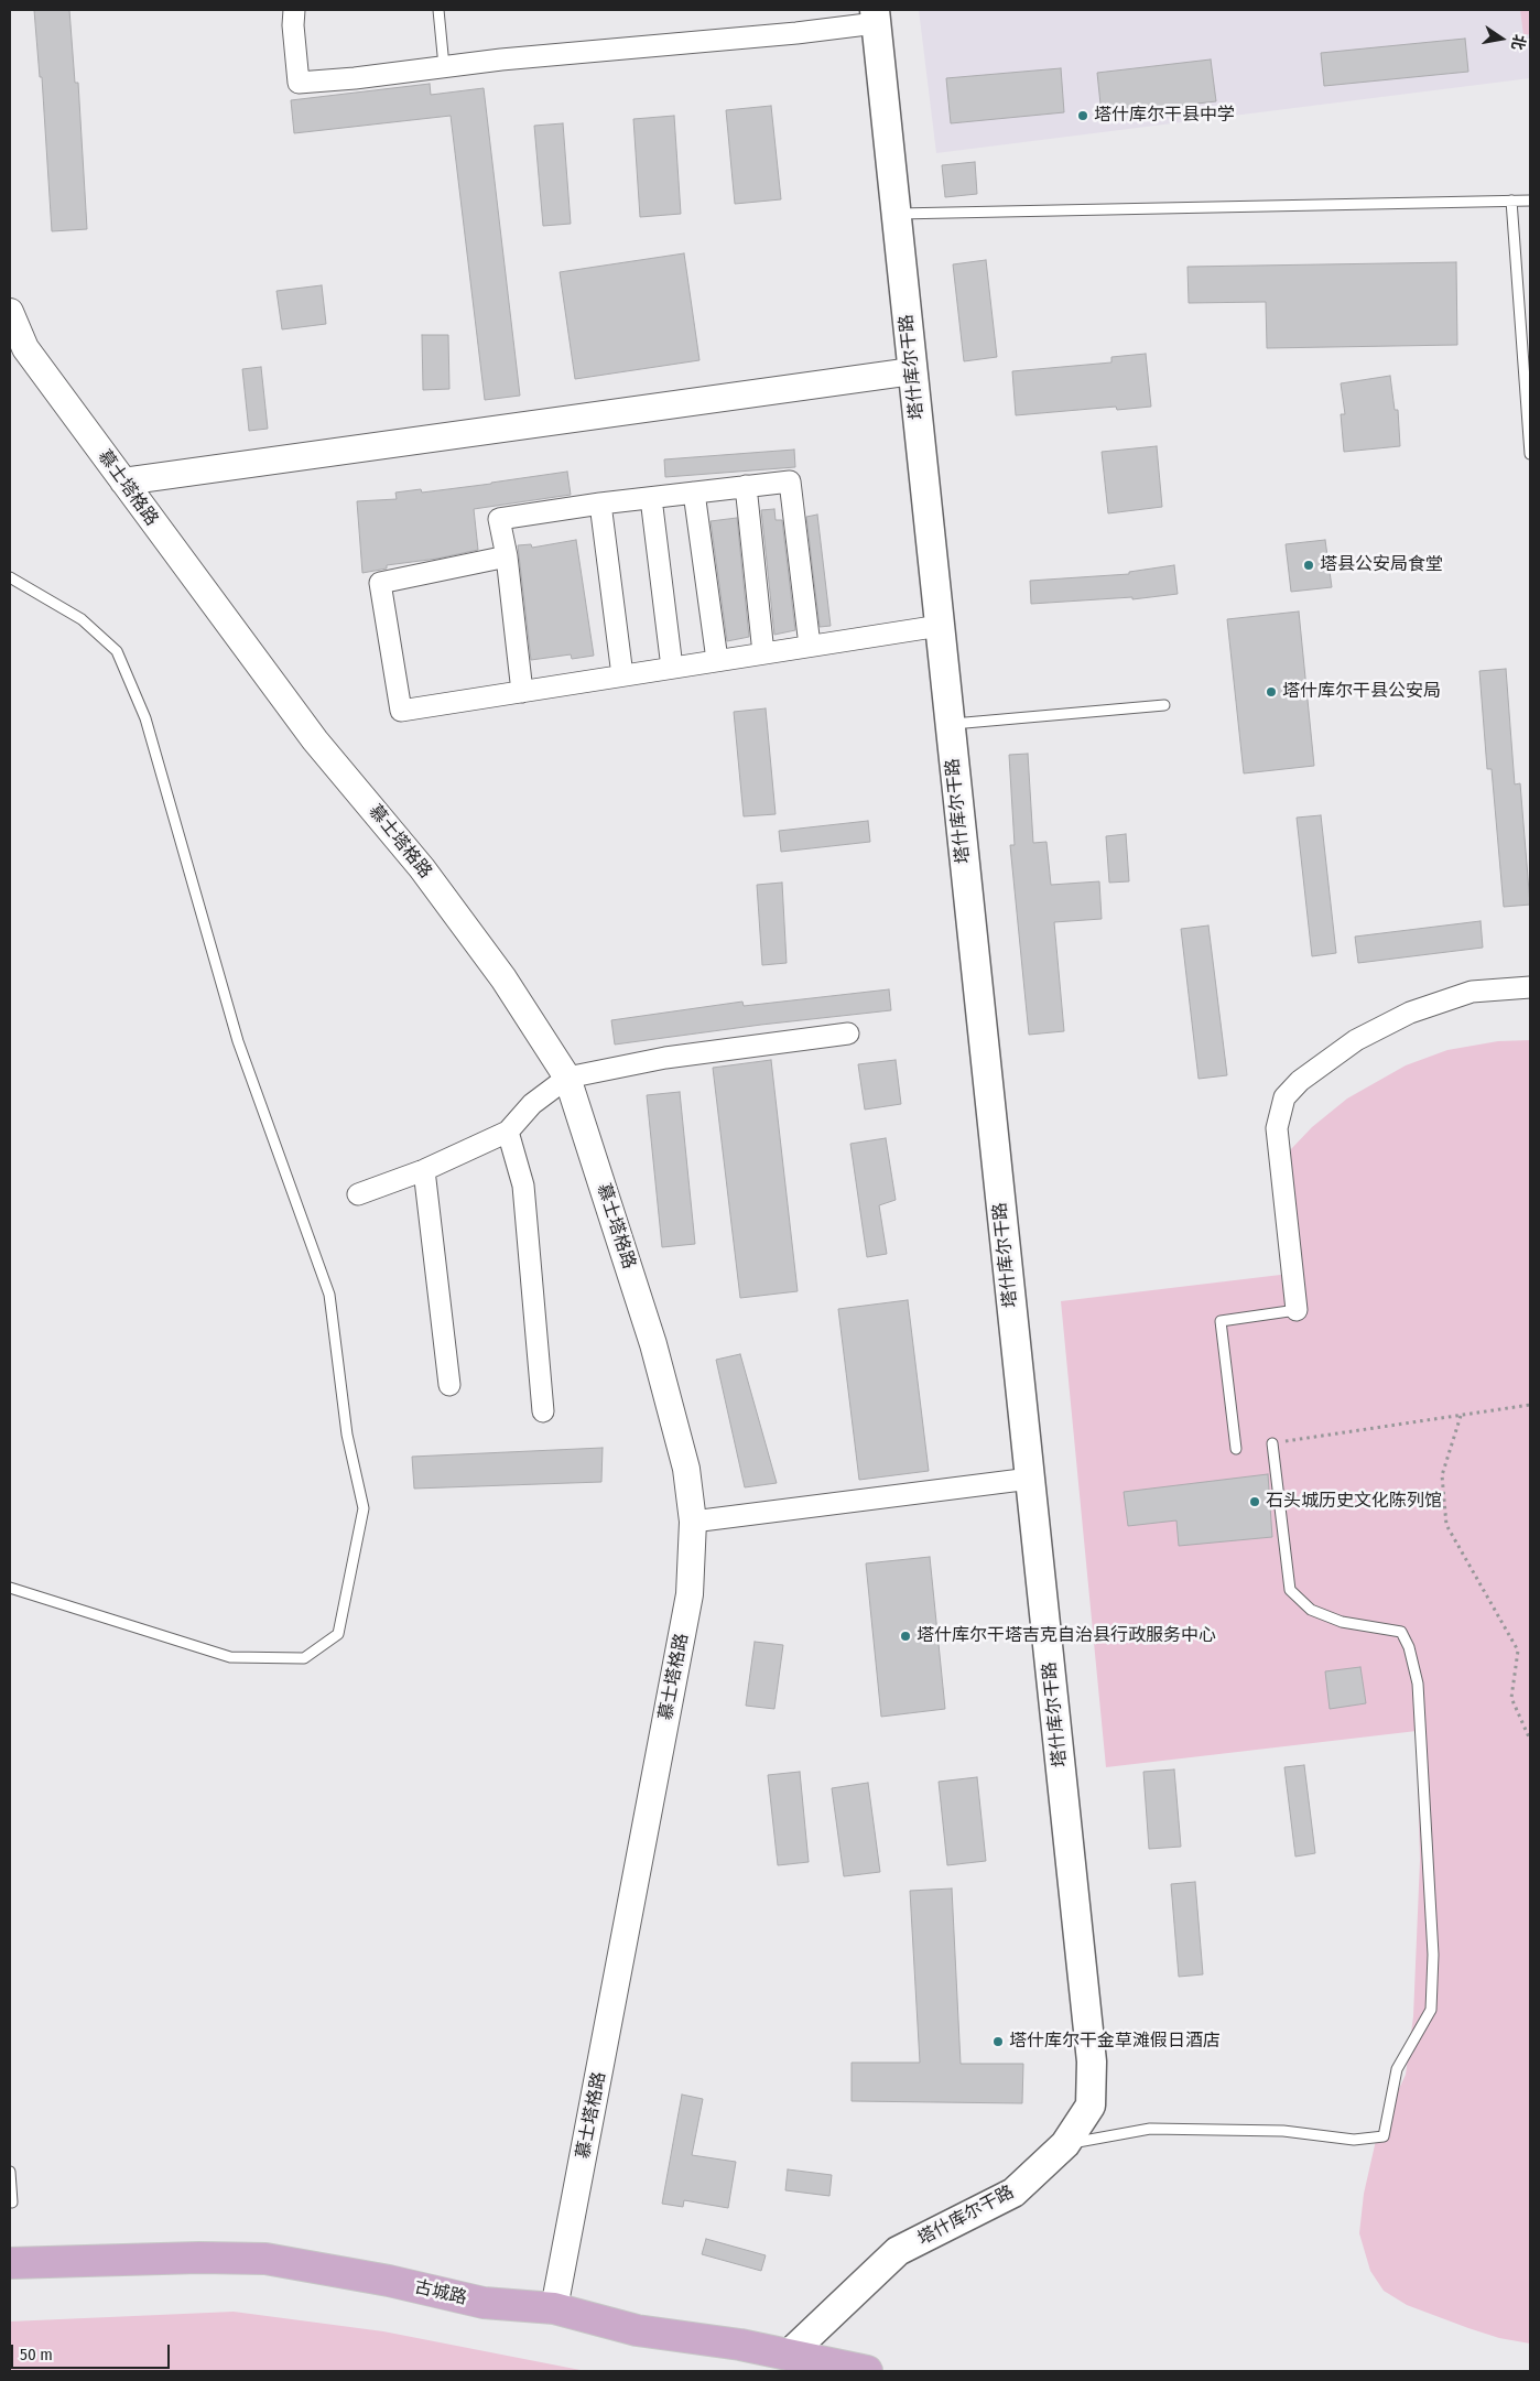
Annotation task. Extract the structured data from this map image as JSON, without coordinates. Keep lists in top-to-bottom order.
{
  "streets": {
    "main road": ["塔什库尔干路", "古城路"],
    "street": ["慕士塔格路"]
  },
  "crossings": [
    ["塔什库尔干路", "古城路"],
    ["慕士塔格路", "古城路"]
  ],
  "places": [
    "塔什库尔干县中学",
    "塔县公安局食堂",
    "塔什库尔干县公安局",
    "石头城历史文化陈列馆",
    "塔什库尔干塔吉克自治县行政服务中心",
    "塔什库尔干金草滩假日酒店"
  ],
  "scale_bar": "50 m",
  "north": "right"
}
